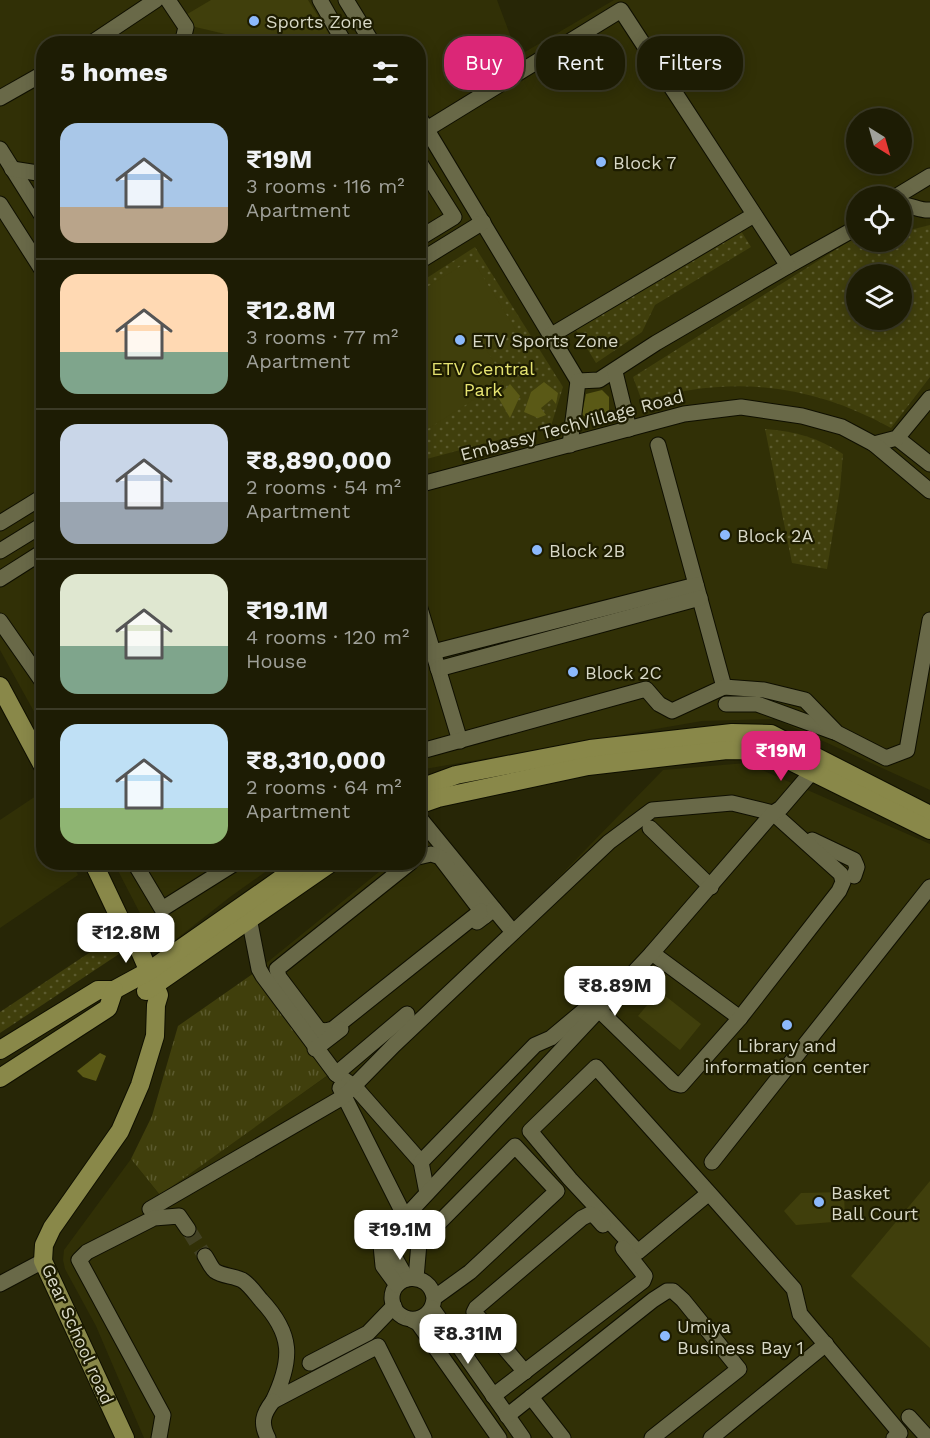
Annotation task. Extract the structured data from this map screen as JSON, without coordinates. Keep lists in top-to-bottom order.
{
  "streets": {
    "main road": ["Gear School road"],
    "street": ["Embassy TechVillage Road"]
  },
  "parks": ["ETV Central Park"],
  "places": [
    "Sports Zone",
    "Block 7",
    "ETV Sports Zone",
    "Block 2A",
    "Block 2B",
    "Block 2C",
    "Library and information center",
    "Basket Ball Court",
    "Umiya Business Bay 1"
  ],
  "north": "bottom right",
  "page": {
    "chip": ["Buy", "Rent", "Filters"],
    "heading": "5 homes",
    "list": [
      {
        "name": "₹19M",
        "note": "3 rooms · 116 m² · Apartment"
      },
      {
        "name": "₹12.8M",
        "note": "3 rooms · 77 m² · Apartment"
      },
      {
        "name": "₹8,890,000",
        "note": "2 rooms · 54 m² · Apartment"
      },
      {
        "name": "₹19.1M",
        "note": "4 rooms · 120 m² · House"
      },
      {
        "name": "₹8,310,000",
        "note": "2 rooms · 64 m² · Apartment"
      }
    ],
    "price": [
      "₹19M",
      "₹12.8M",
      "₹8.89M",
      "₹19.1M",
      "₹8.31M"
    ]
  }
}
